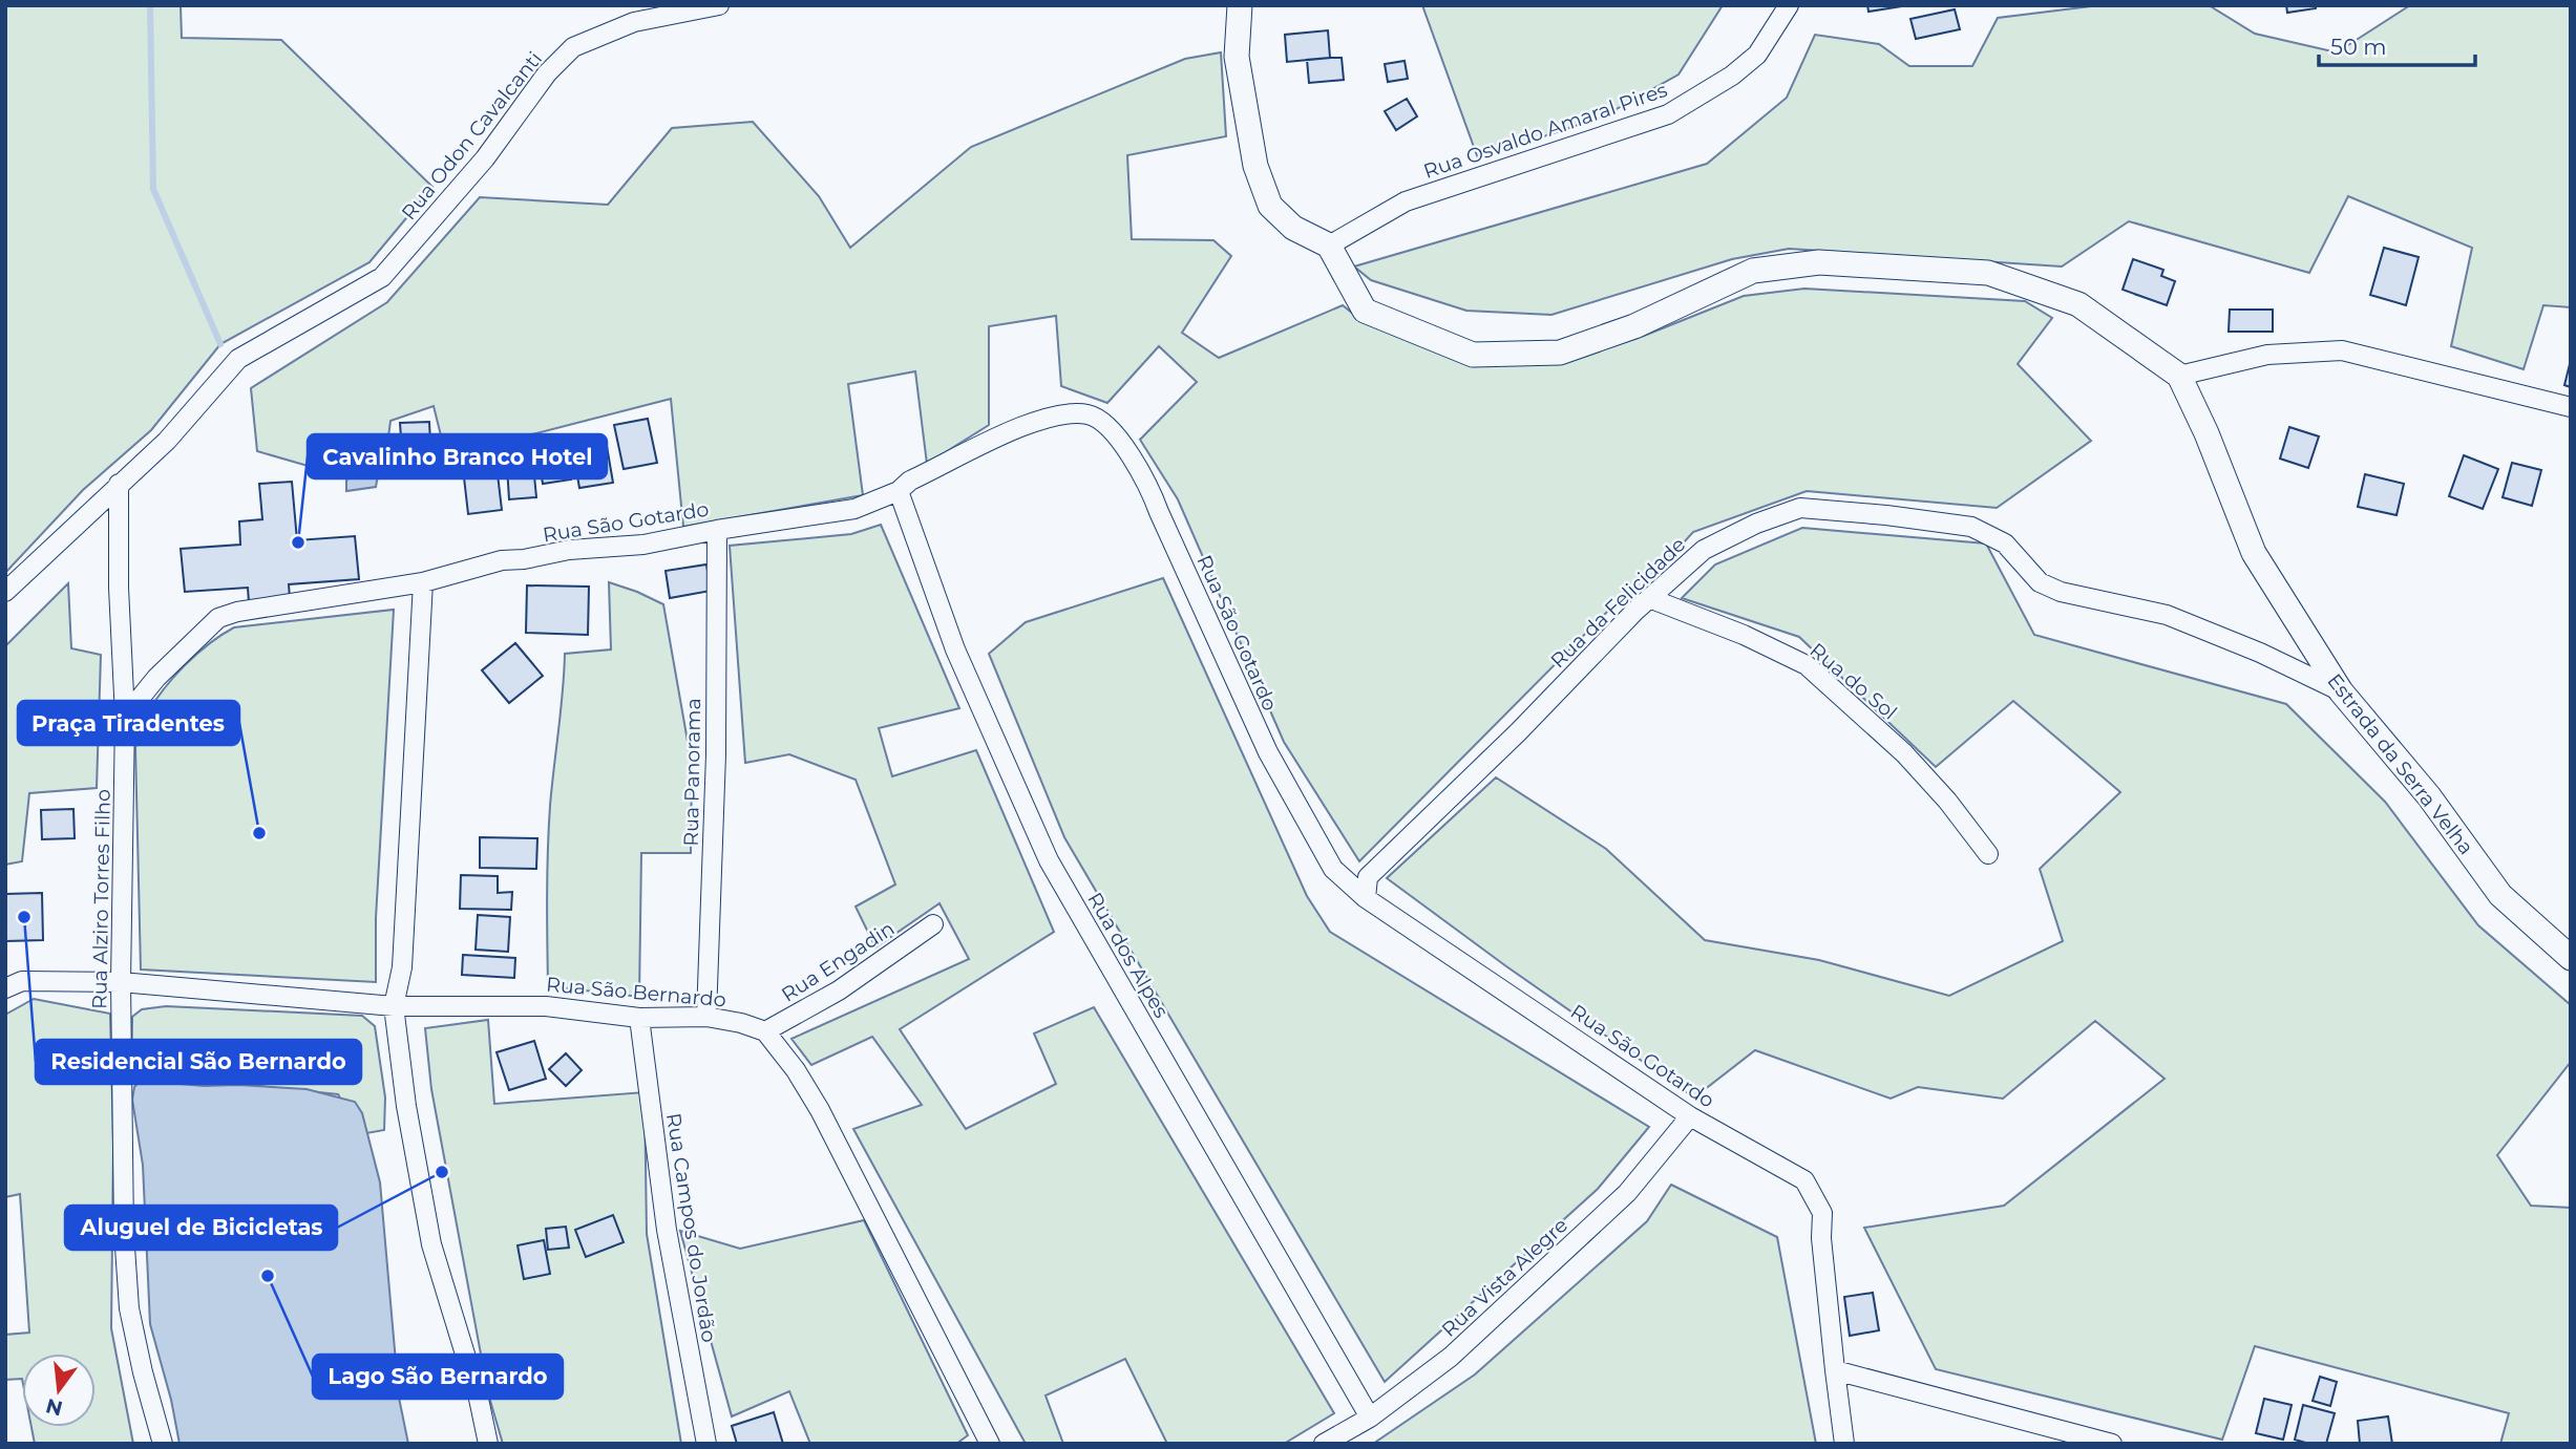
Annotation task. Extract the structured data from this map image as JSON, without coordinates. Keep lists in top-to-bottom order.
{
  "streets": {
    "street": [
      "Rua Osvaldo Amaral Pires",
      "Rua Odon Cavalcanti",
      "Rua São Gotardo",
      "Rua da Felicidade",
      "Rua do Sol",
      "Estrada da Serra Velha",
      "Rua Panorama",
      "Rua Alziro Torres Filho",
      "Rua dos Alpes",
      "Rua Engadin",
      "Rua São Bernardo",
      "Rua Campos do Jordão",
      "Rua Vista Alegre"
    ]
  },
  "crossings": [
    ["Rua Odon Cavalcanti", "Rua Alziro Torres Filho"],
    ["Rua São Gotardo", "Rua da Felicidade"],
    ["Rua São Gotardo", "Rua Panorama"],
    ["Rua São Gotardo", "Rua Alziro Torres Filho"],
    ["Rua São Gotardo", "Rua dos Alpes"],
    ["Rua São Gotardo", "Rua Vista Alegre"],
    ["Rua da Felicidade", "Rua do Sol"],
    ["Rua da Felicidade", "Estrada da Serra Velha"],
    ["Rua Panorama", "Rua São Bernardo"],
    ["Rua Alziro Torres Filho", "Rua São Bernardo"],
    ["Rua dos Alpes", "Rua Vista Alegre"],
    ["Rua Engadin", "Rua São Bernardo"],
    ["Rua São Bernardo", "Rua Campos do Jordão"]
  ],
  "places": [
    "Cavalinho Branco Hotel",
    "Praça Tiradentes",
    "Residencial São Bernardo",
    "Aluguel de Bicicletas",
    "Lago São Bernardo"
  ],
  "scale_bar": "50 m",
  "north": "bottom"
}
